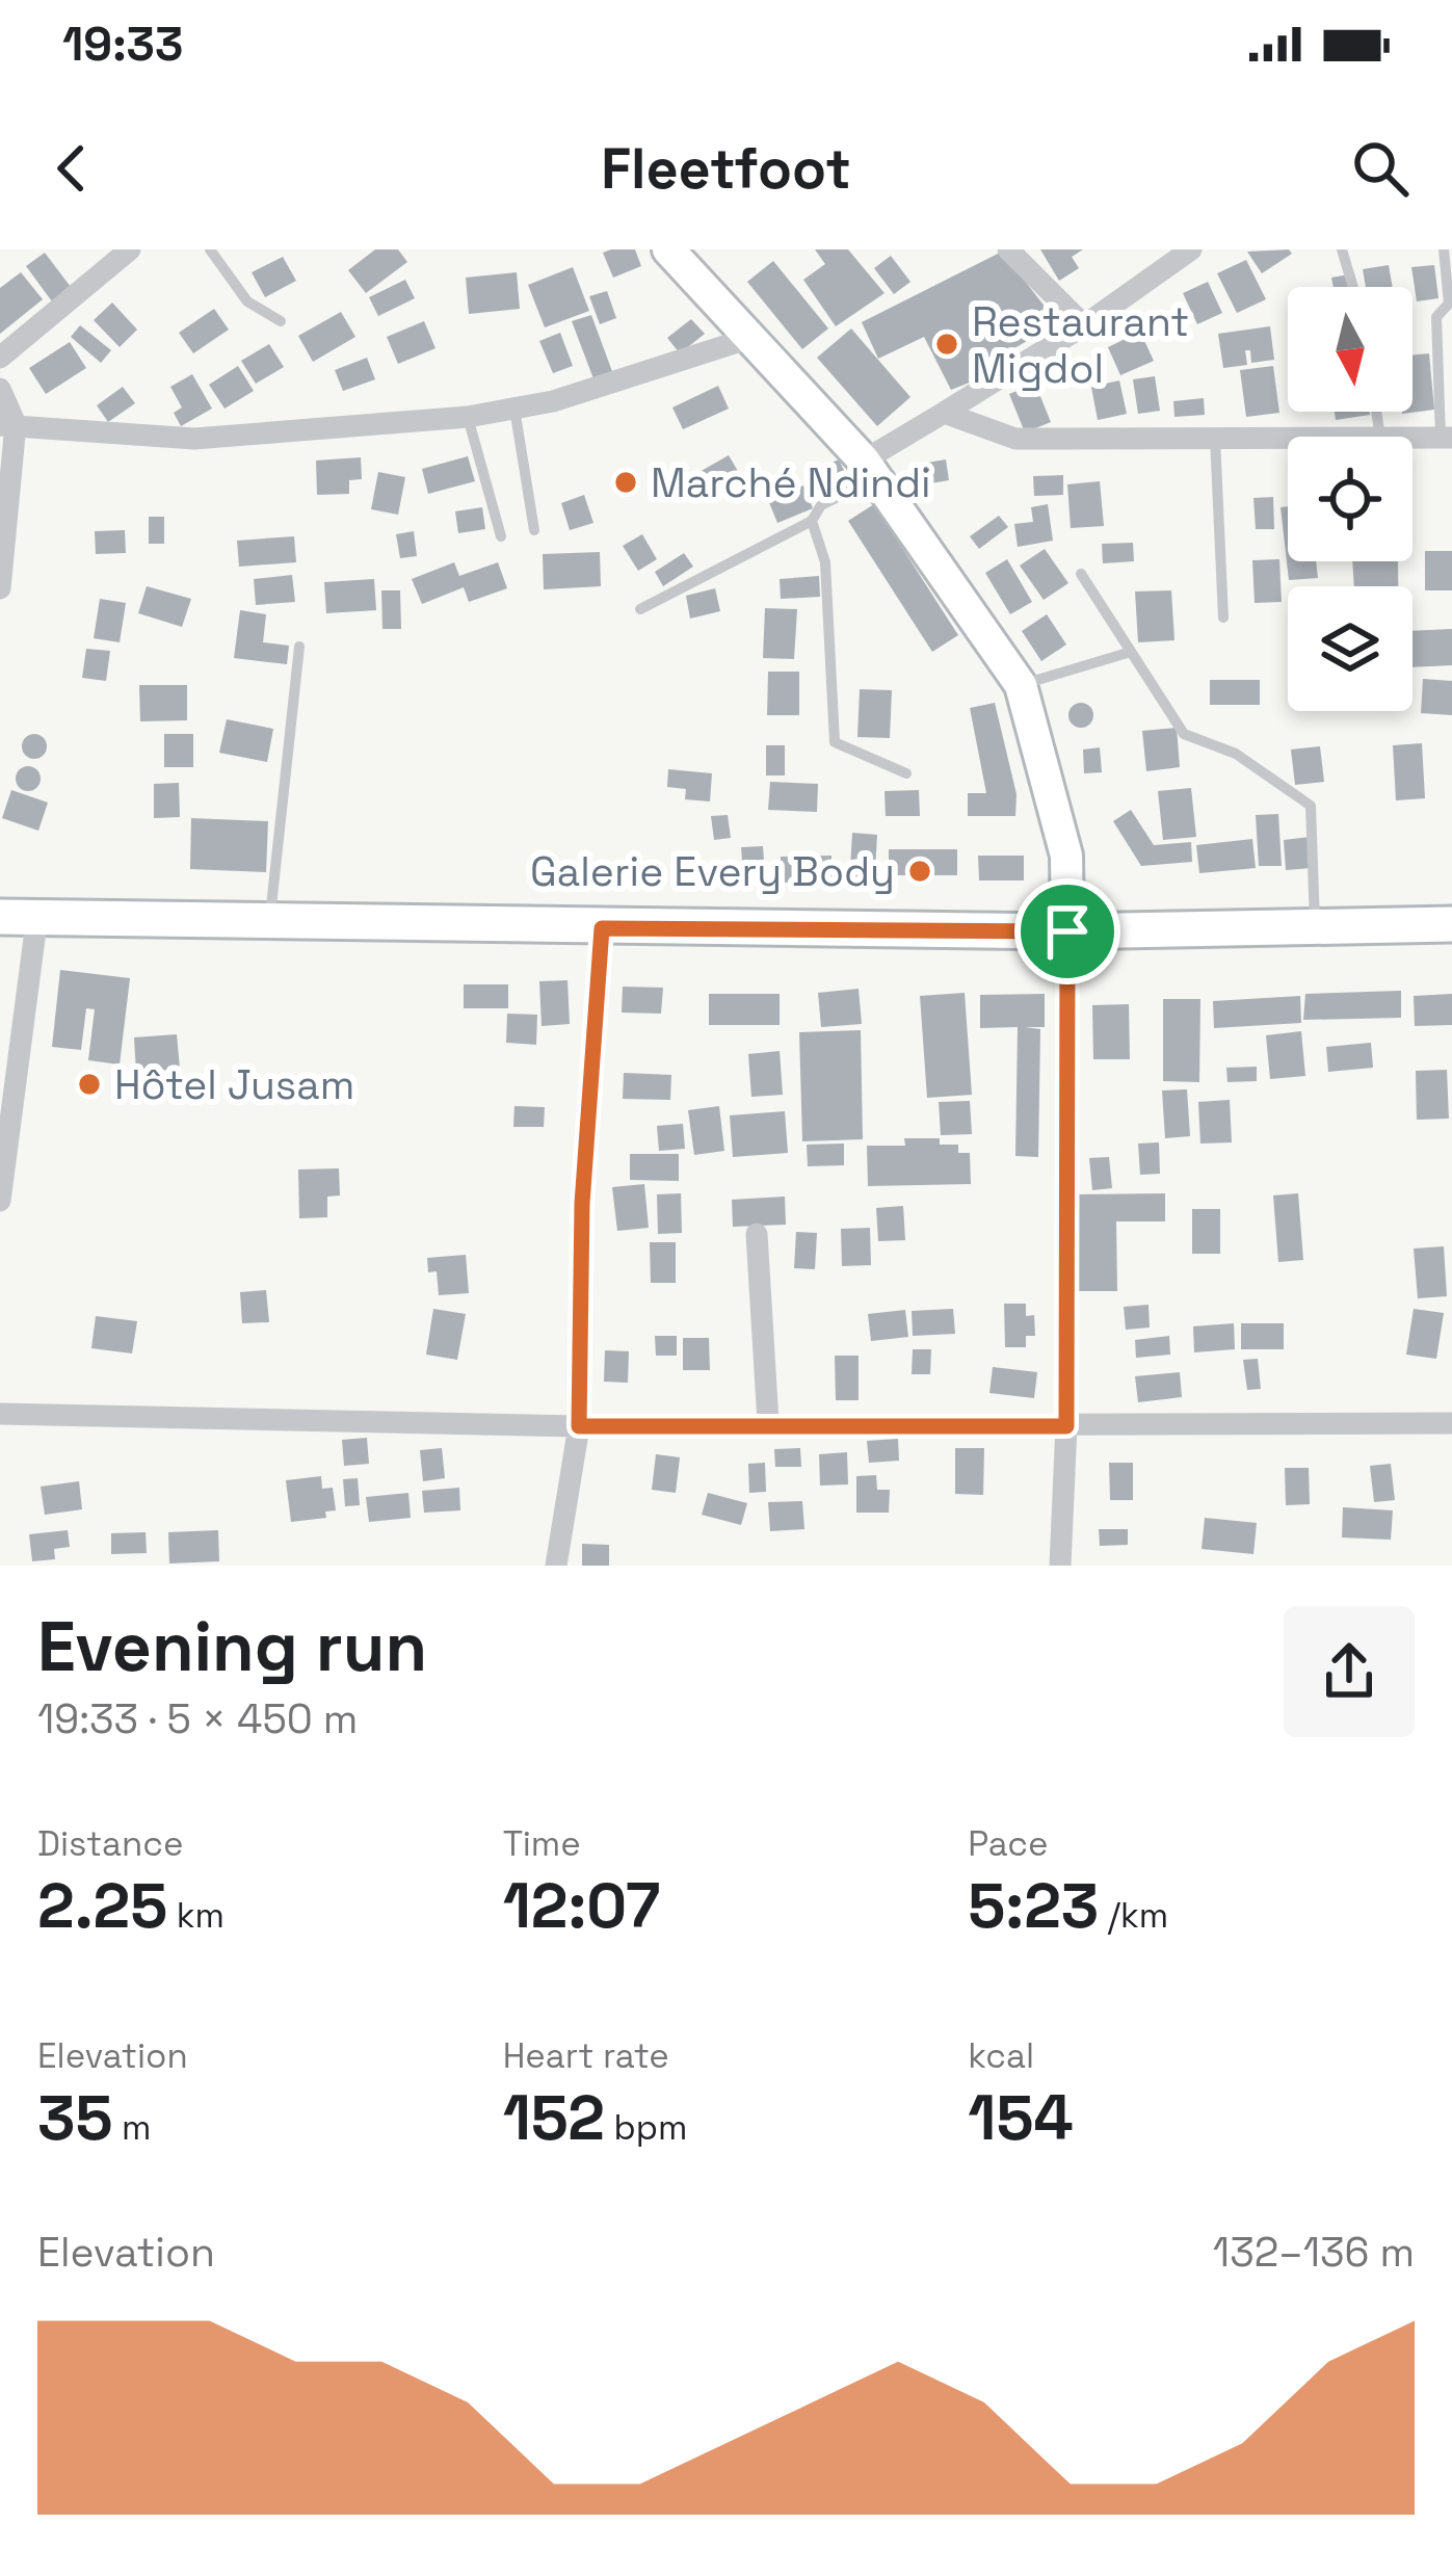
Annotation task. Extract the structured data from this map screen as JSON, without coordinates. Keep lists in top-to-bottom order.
{
  "places": [
    "Restaurant Migdol",
    "Marché Ndindi",
    "Galerie Every Body",
    "Hôtel Jusam"
  ],
  "north": "bottom",
  "page": {
    "status": "19:33",
    "header": "Fleetfoot",
    "heading": ["Evening run", "19:33 · 5 × 450 m"],
    "stats": [
      ["Distance", "2.25 km"],
      ["Time", "12:07"],
      ["Pace", "5:23 /km"],
      ["Elevation", "35 m"],
      ["Heart rate", "152 bpm"],
      ["kcal", "154"]
    ],
    "chart": ["Elevation", "132–136 m"]
  }
}
